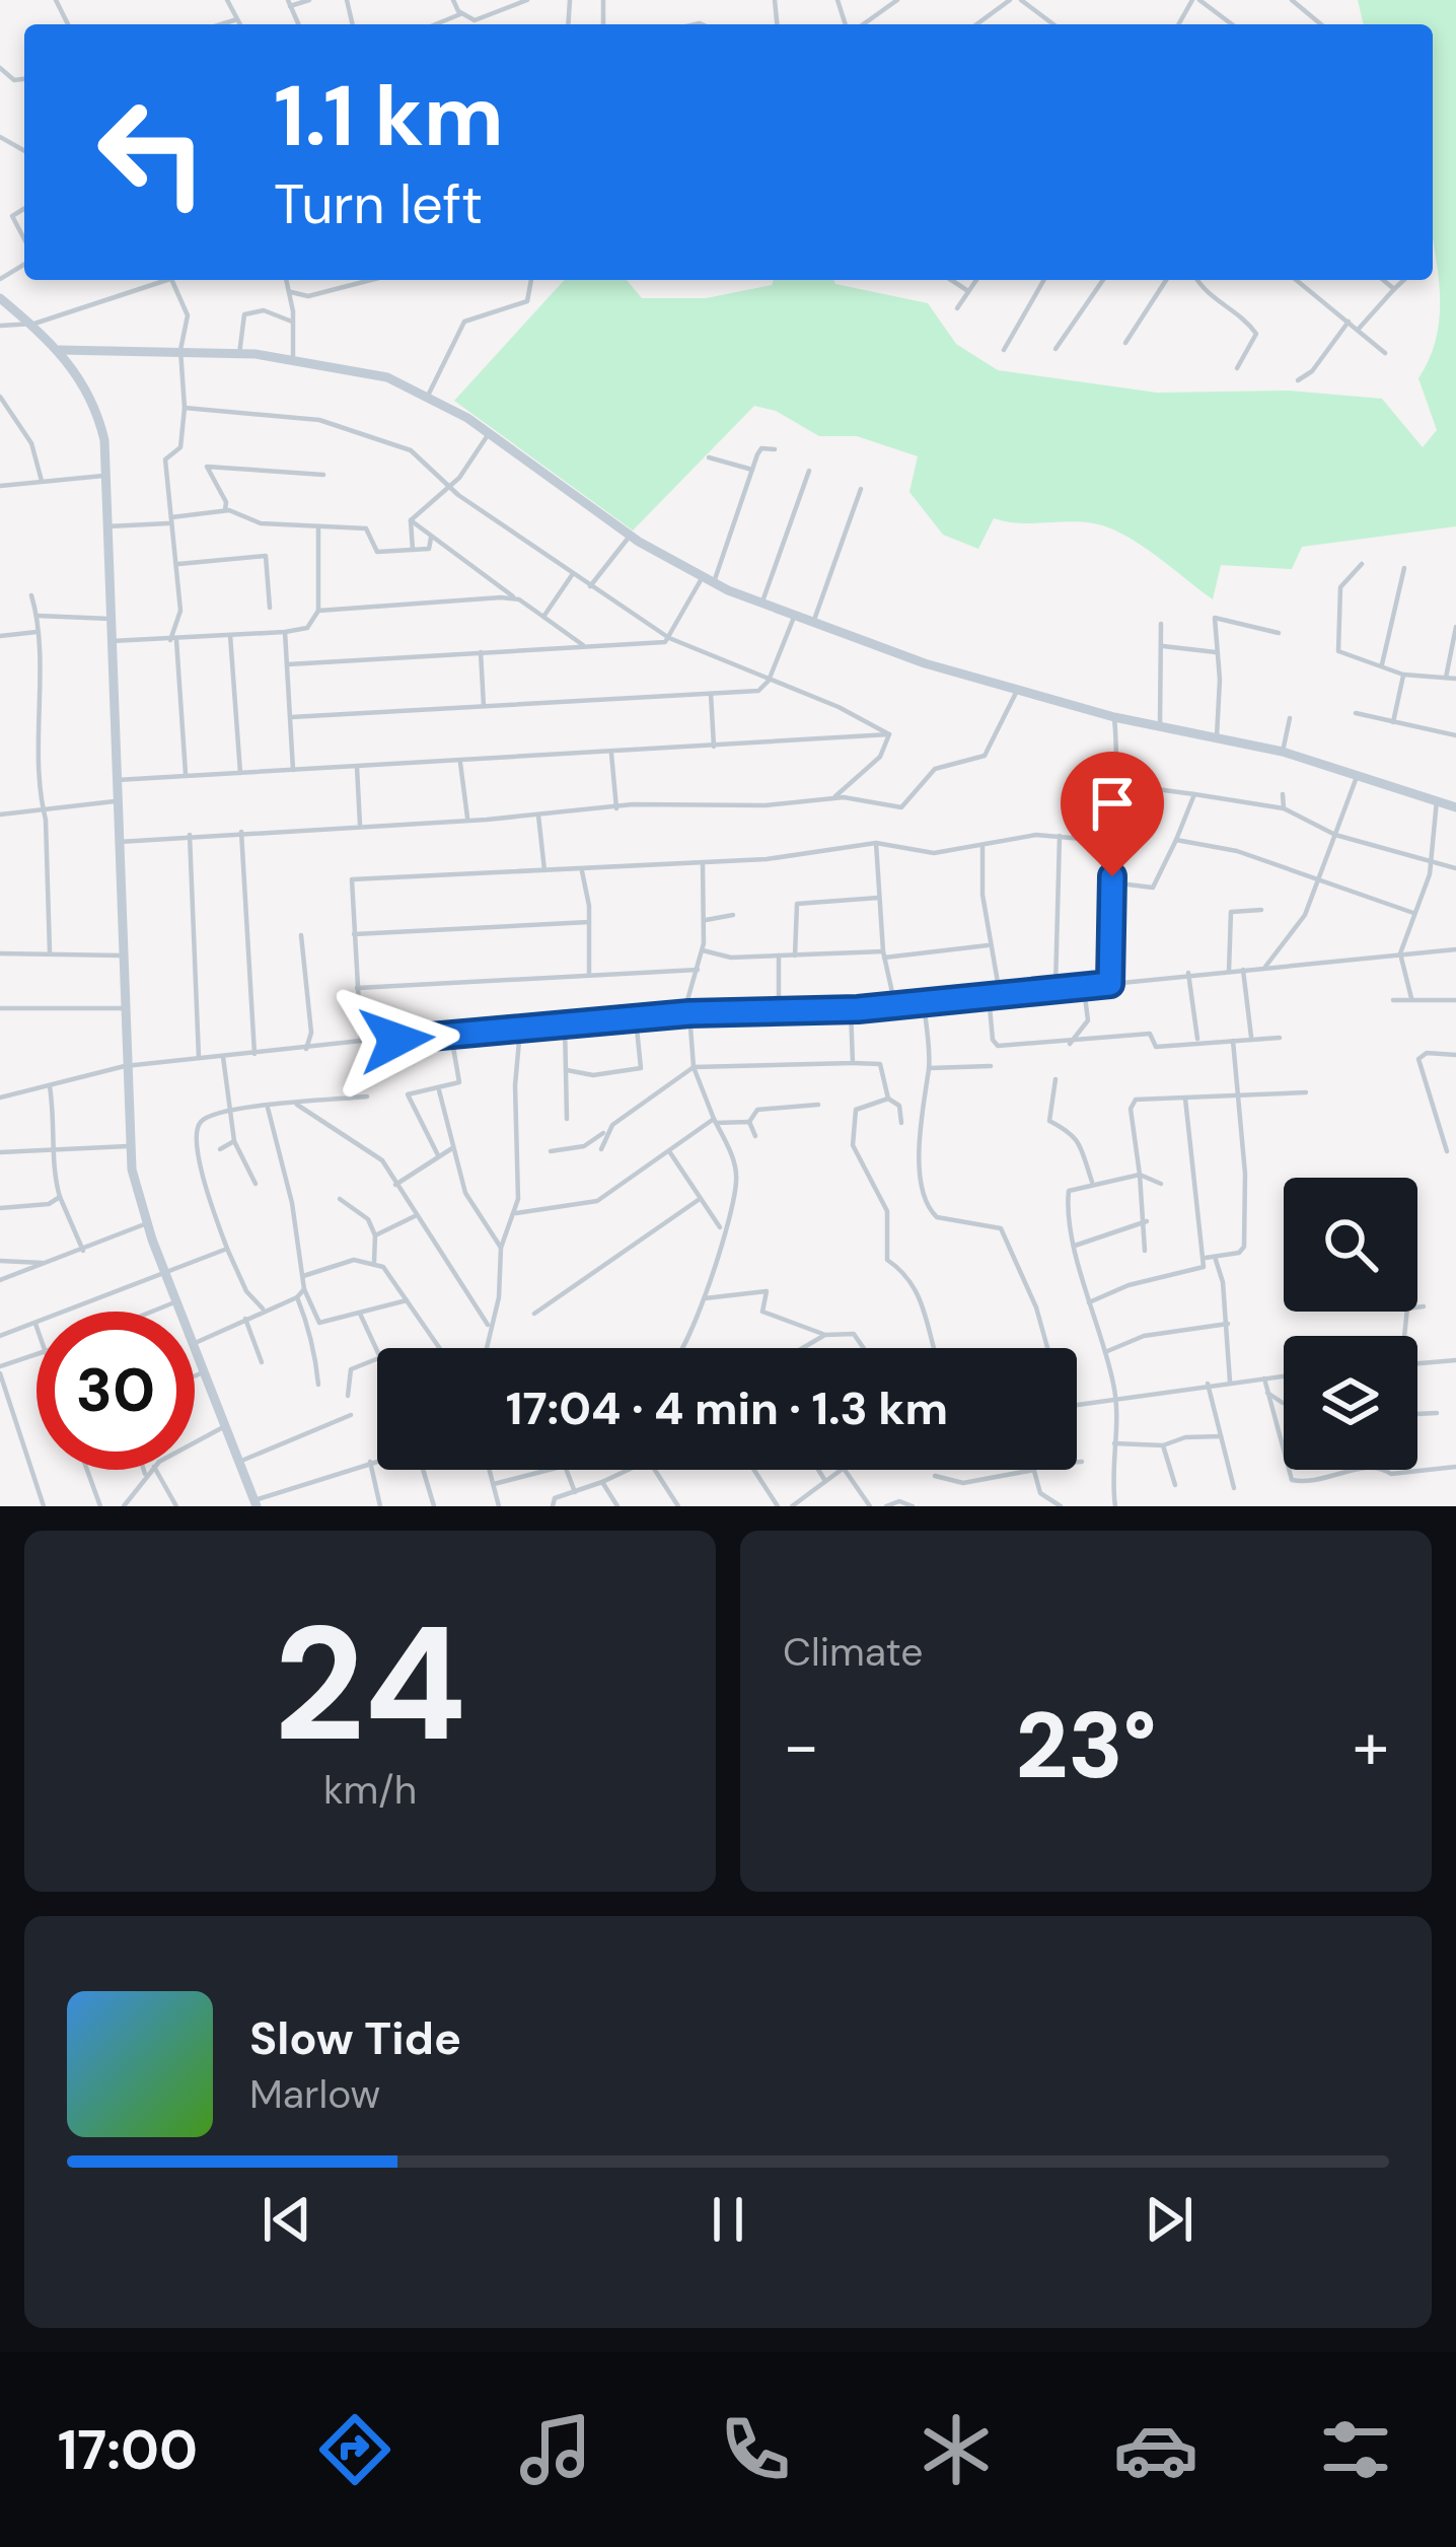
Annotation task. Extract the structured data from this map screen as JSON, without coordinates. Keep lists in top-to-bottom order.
{
  "page": {
    "turn": ["1.1 km", "Turn left"],
    "limit": "30",
    "trip": "17:04 · 4 min · 1.3 km",
    "tile": [
      ["24", "km/h"],
      "Climate"
    ],
    "heat": ["−", "23°", "+"],
    "song": ["Slow Tide", "Marlow"],
    "tabs": "17:00"
  }
}
